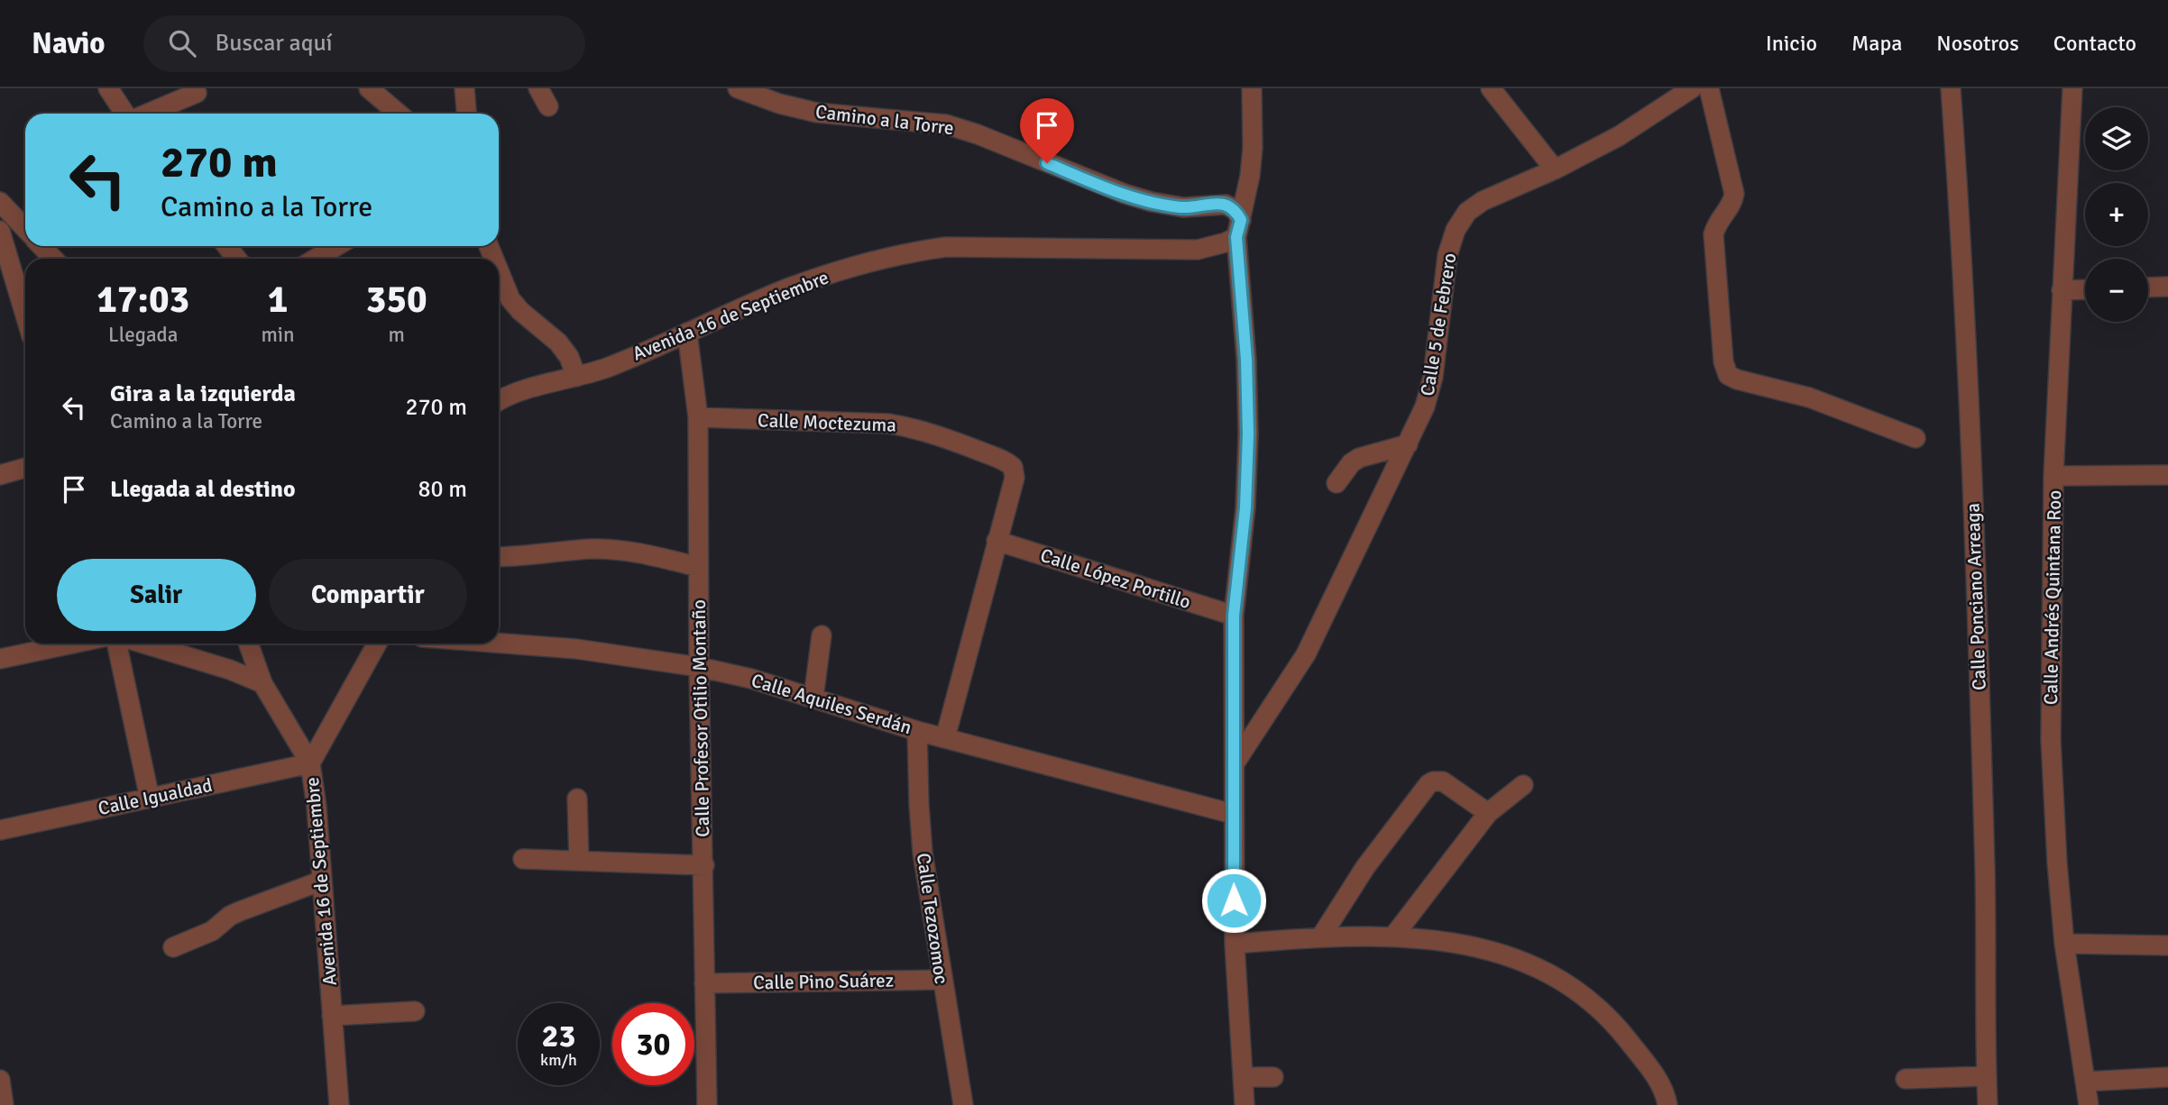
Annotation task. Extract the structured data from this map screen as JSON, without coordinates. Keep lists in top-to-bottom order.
{
  "streets": {
    "street": [
      "Camino a la Torre",
      "Avenida 16 de Septiembre",
      "Calle 5 de Febrero",
      "Calle Moctezuma",
      "Calle López Portillo",
      "Calle Ponciano Arreaga",
      "Calle Andrés Quintana Roo",
      "Calle Aquiles Serdán",
      "Calle Profesor Otilio Montaño",
      "Calle Igualdad",
      "Calle Tezozomoc",
      "Calle Pino Suárez"
    ]
  },
  "crossings": [
    ["Camino a la Torre", "Avenida 16 de Septiembre"],
    ["Avenida 16 de Septiembre", "Calle Profesor Otilio Montaño"],
    ["Avenida 16 de Septiembre", "Calle Igualdad"],
    ["Calle Moctezuma", "Calle López Portillo"],
    ["Calle Moctezuma", "Calle Profesor Otilio Montaño"],
    ["Calle Aquiles Serdán", "Calle Profesor Otilio Montaño"],
    ["Calle Aquiles Serdán", "Calle Tezozomoc"],
    ["Calle Profesor Otilio Montaño", "Calle Pino Suárez"],
    ["Calle Tezozomoc", "Calle Pino Suárez"]
  ],
  "page": {
    "header": "Navio",
    "search": "Buscar aquí",
    "nav": [
      "Inicio",
      "Mapa",
      "Nosotros",
      "Contacto"
    ],
    "map_buttons": ["+", "−"],
    "turn": ["270 m", "Camino a la Torre"],
    "eta": [
      "17:03",
      "Llegada",
      "1",
      "min",
      "350",
      "m"
    ],
    "list": [
      {
        "name": "Gira a la izquierda",
        "note": "Camino a la Torre",
        "value": "270 m"
      },
      {
        "name": "Llegada al destino",
        "value": "80 m"
      }
    ],
    "buttons": ["Salir", "Compartir"],
    "speed": "23 km/h",
    "limit": "30"
  }
}
